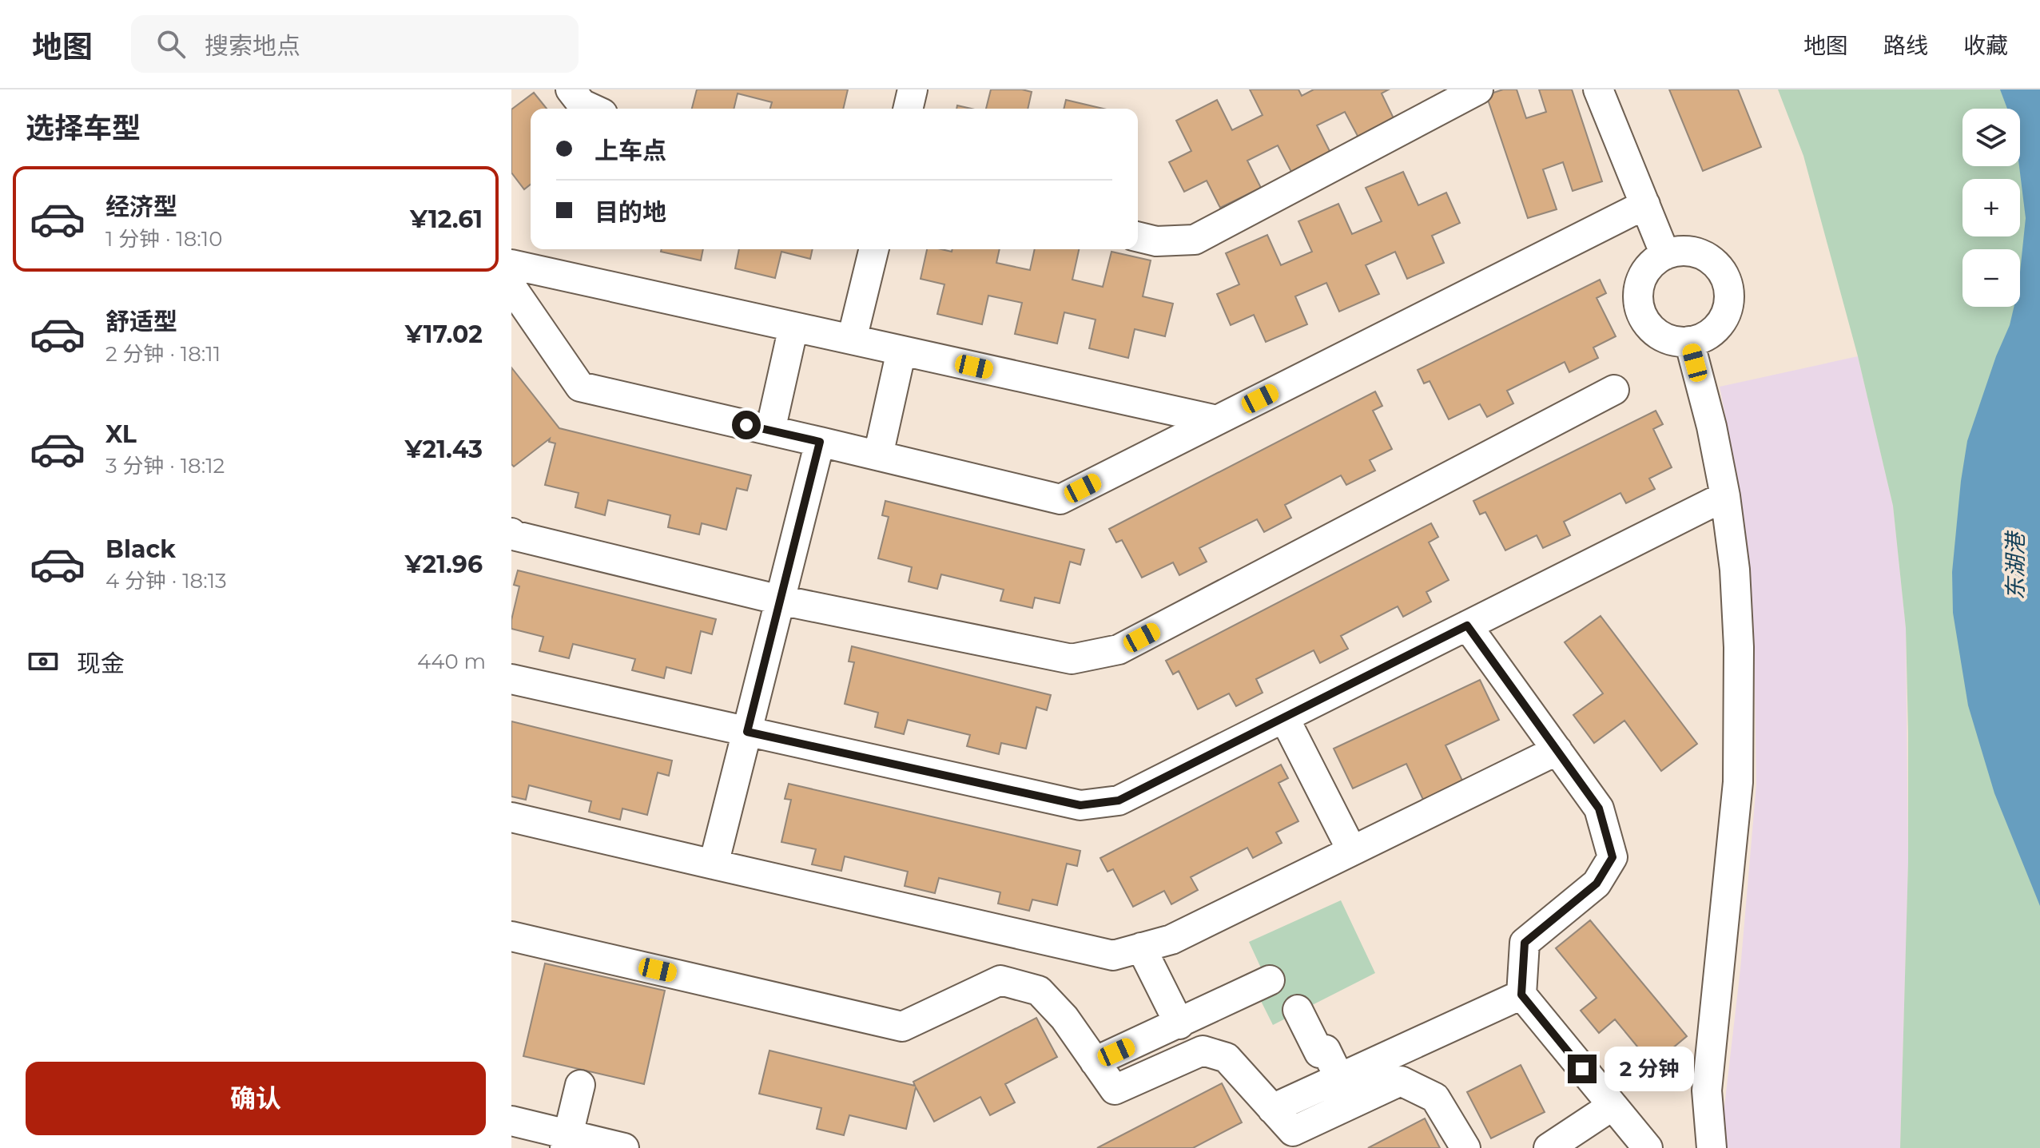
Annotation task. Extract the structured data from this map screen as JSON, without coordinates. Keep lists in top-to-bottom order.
{
  "water": ["东湖港"],
  "page": {
    "header": "地图",
    "search": "搜索地点",
    "nav": ["地图", "路线", "收藏"],
    "heading": "选择车型",
    "map_buttons": ["+", "−"],
    "banner": ["上车点", "目的地"],
    "list": [
      {
        "name": "经济型",
        "note": "1 分钟 · 18:10",
        "value": "¥12.61"
      },
      {
        "name": "舒适型",
        "note": "2 分钟 · 18:11",
        "value": "¥17.02"
      },
      {
        "name": "XL",
        "note": "3 分钟 · 18:12",
        "value": "¥21.43"
      },
      {
        "name": "Black",
        "note": "4 分钟 · 18:13",
        "value": "¥21.96"
      }
    ],
    "pay": ["现金", "440 m"],
    "bubble": "2 分钟",
    "buttons": "确认"
  }
}
